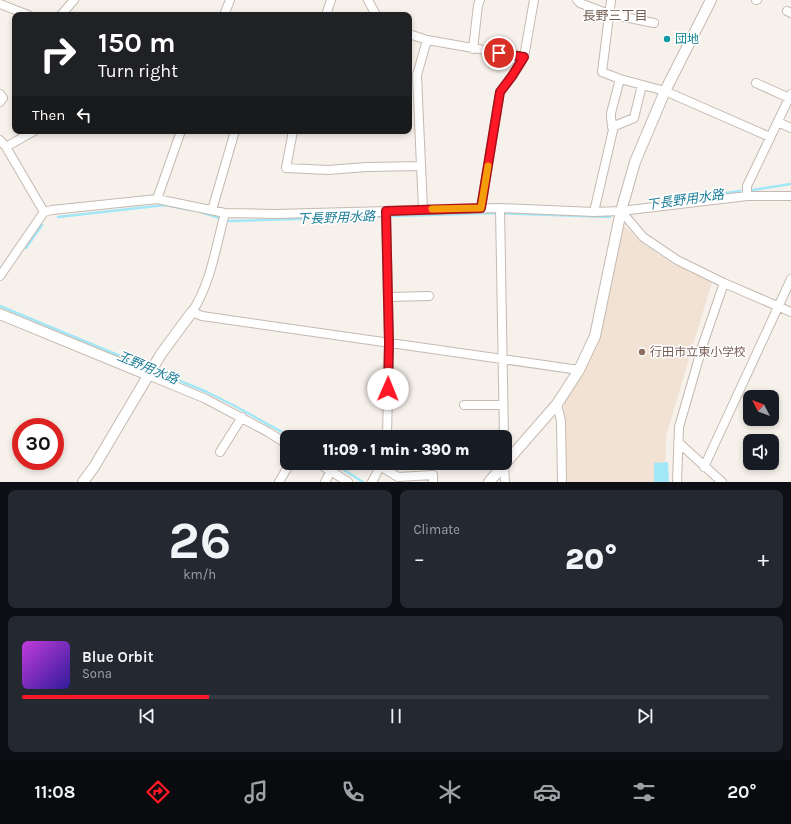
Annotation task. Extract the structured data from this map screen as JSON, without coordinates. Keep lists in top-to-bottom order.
{
  "districts": ["長野三丁目"],
  "water": ["下長野用水路", "玉野用水路"],
  "places": ["団地", "行田市立東小学校"],
  "north": "top left",
  "page": {
    "turn": ["150 m", "Turn right"],
    "then": "Then",
    "limit": "30",
    "trip": "11:09 · 1 min · 390 m",
    "tile": [
      ["26", "km/h"],
      "Climate"
    ],
    "heat": ["−", "20°", "+"],
    "song": ["Blue Orbit", "Sona"],
    "tabs": ["11:08", "20°"]
  }
}
